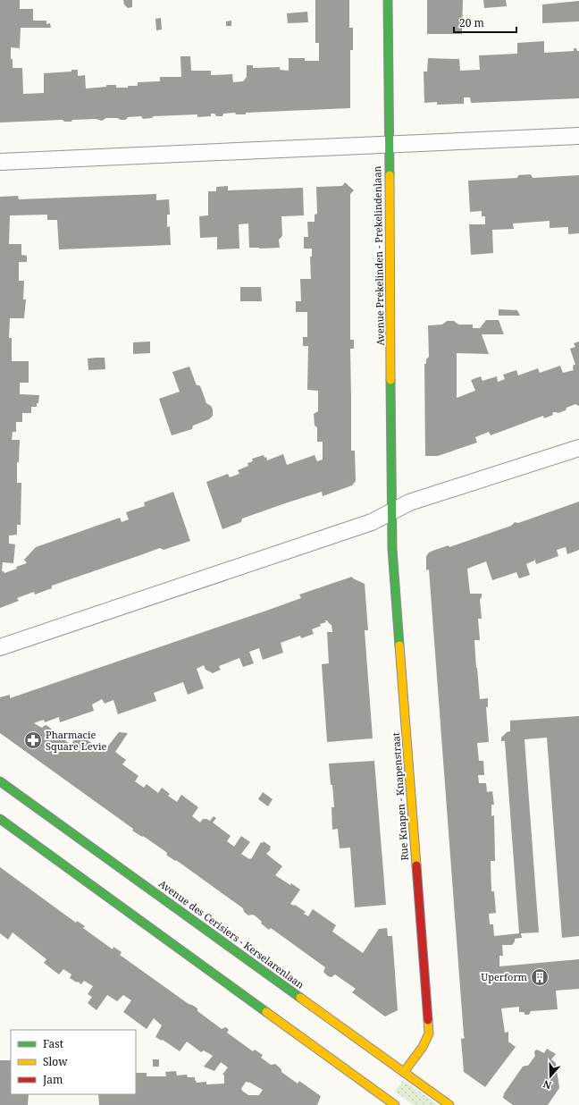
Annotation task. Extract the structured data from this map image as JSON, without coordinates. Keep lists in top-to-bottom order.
{
  "streets": {
    "street": ["Avenue Prekelinden - Prekelindenlaan", "Rue Knapen - Knapenstraat", "Avenue des Cerisiers - Kerselarenlaan"]
  },
  "crossings": [
    ["Avenue Prekelinden - Prekelindenlaan", "Rue Knapen - Knapenstraat"],
    ["Rue Knapen - Knapenstraat", "Avenue des Cerisiers - Kerselarenlaan"]
  ],
  "places": {
    "pharmacy": ["Pharmacie Square Levie"],
    "building": ["Uperform"]
  },
  "legend": ["Fast", "Slow", "Jam"],
  "scale_bar": "20 m",
  "north": "bottom"
}
